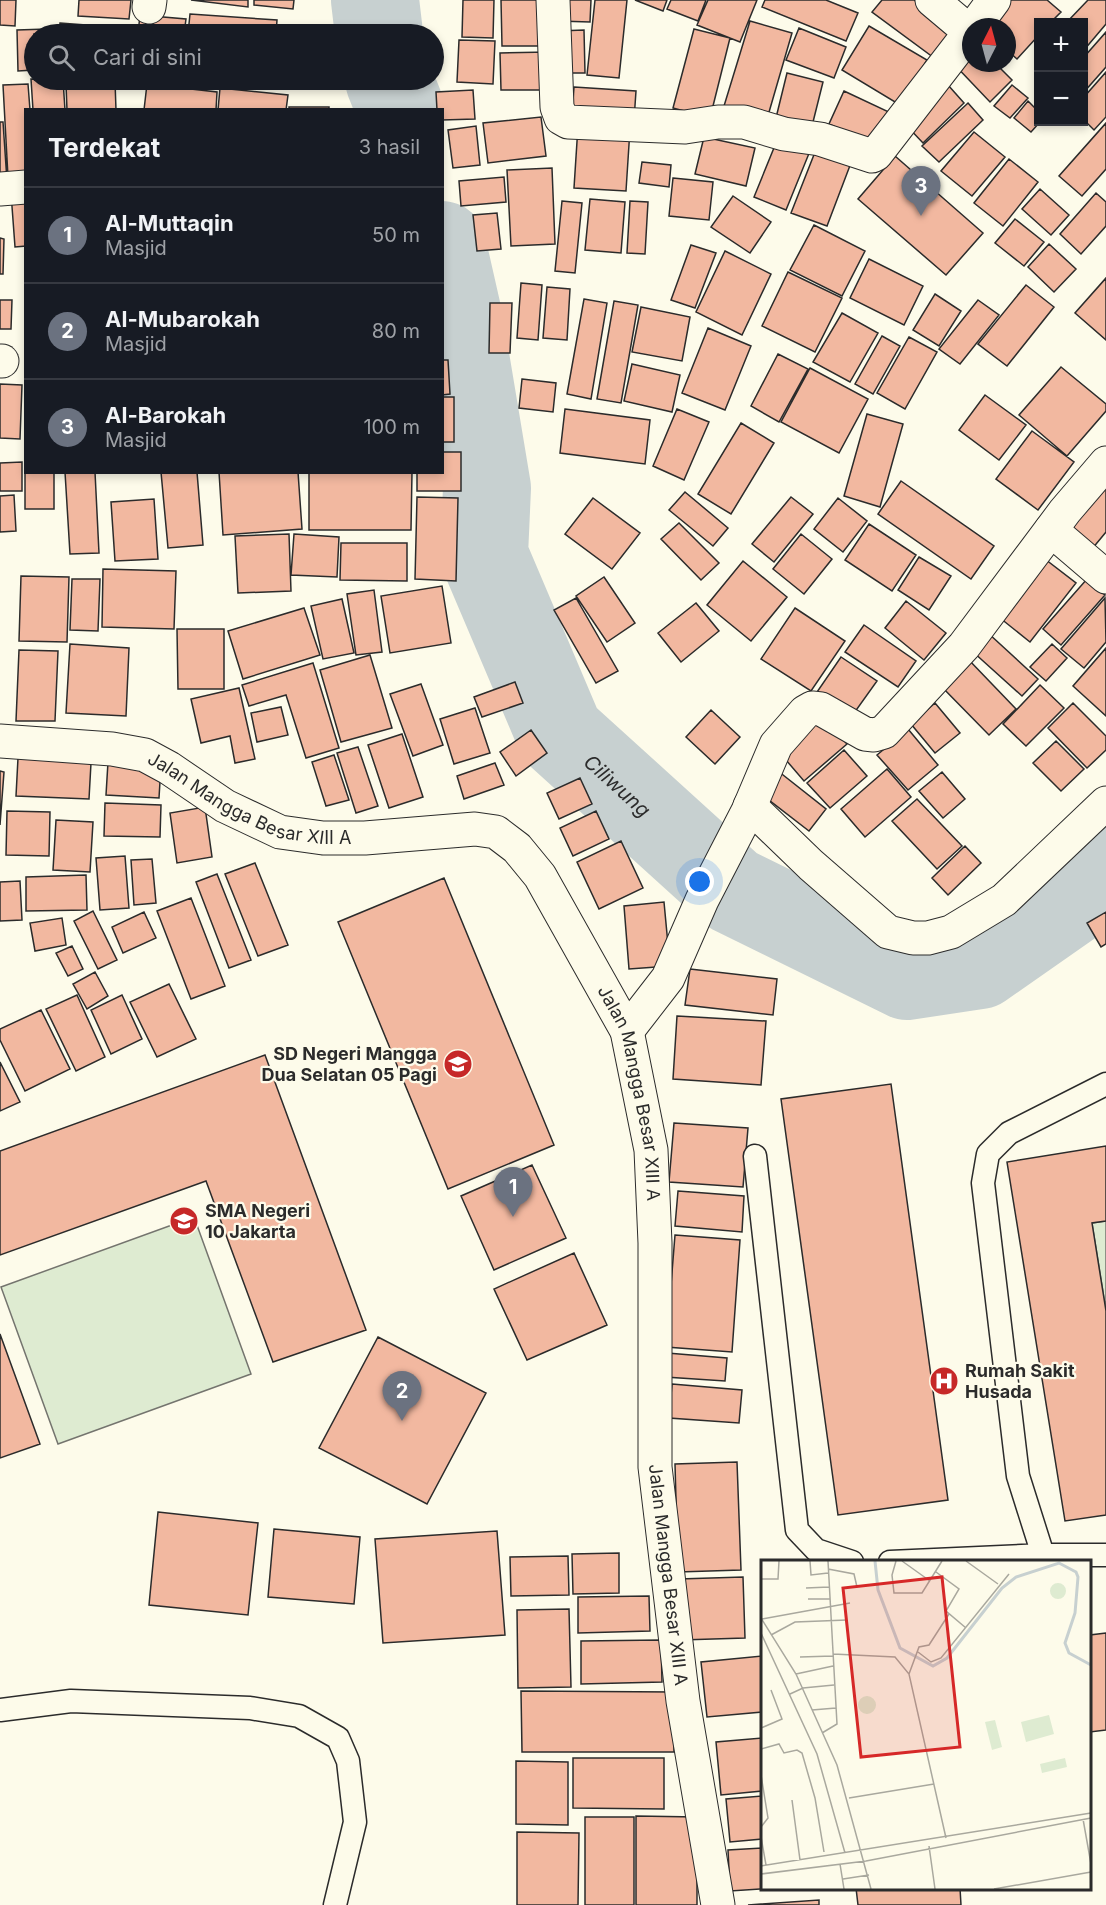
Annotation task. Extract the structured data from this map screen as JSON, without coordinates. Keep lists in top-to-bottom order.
{
  "streets": {
    "street": ["Jalan Mangga Besar XIII A"]
  },
  "water": ["Ciliwung"],
  "places": {
    "school or university": ["SD Negeri Mangga Dua Selatan 05 Pagi", "SMA Negeri 10 Jakarta"],
    "hospital": ["Rumah Sakit Husada"]
  },
  "north": "top",
  "page": {
    "map_buttons": ["+", "−"],
    "search": "Cari di sini",
    "heading": ["Terdekat", "3 hasil"],
    "pins": ["3", "1", "2"],
    "list": [
      {
        "mark": "1",
        "name": "Al-Muttaqin",
        "note": "Masjid",
        "value": "50 m"
      },
      {
        "mark": "2",
        "name": "Al-Mubarokah",
        "note": "Masjid",
        "value": "80 m"
      },
      {
        "mark": "3",
        "name": "Al-Barokah",
        "note": "Masjid",
        "value": "100 m"
      }
    ]
  }
}
